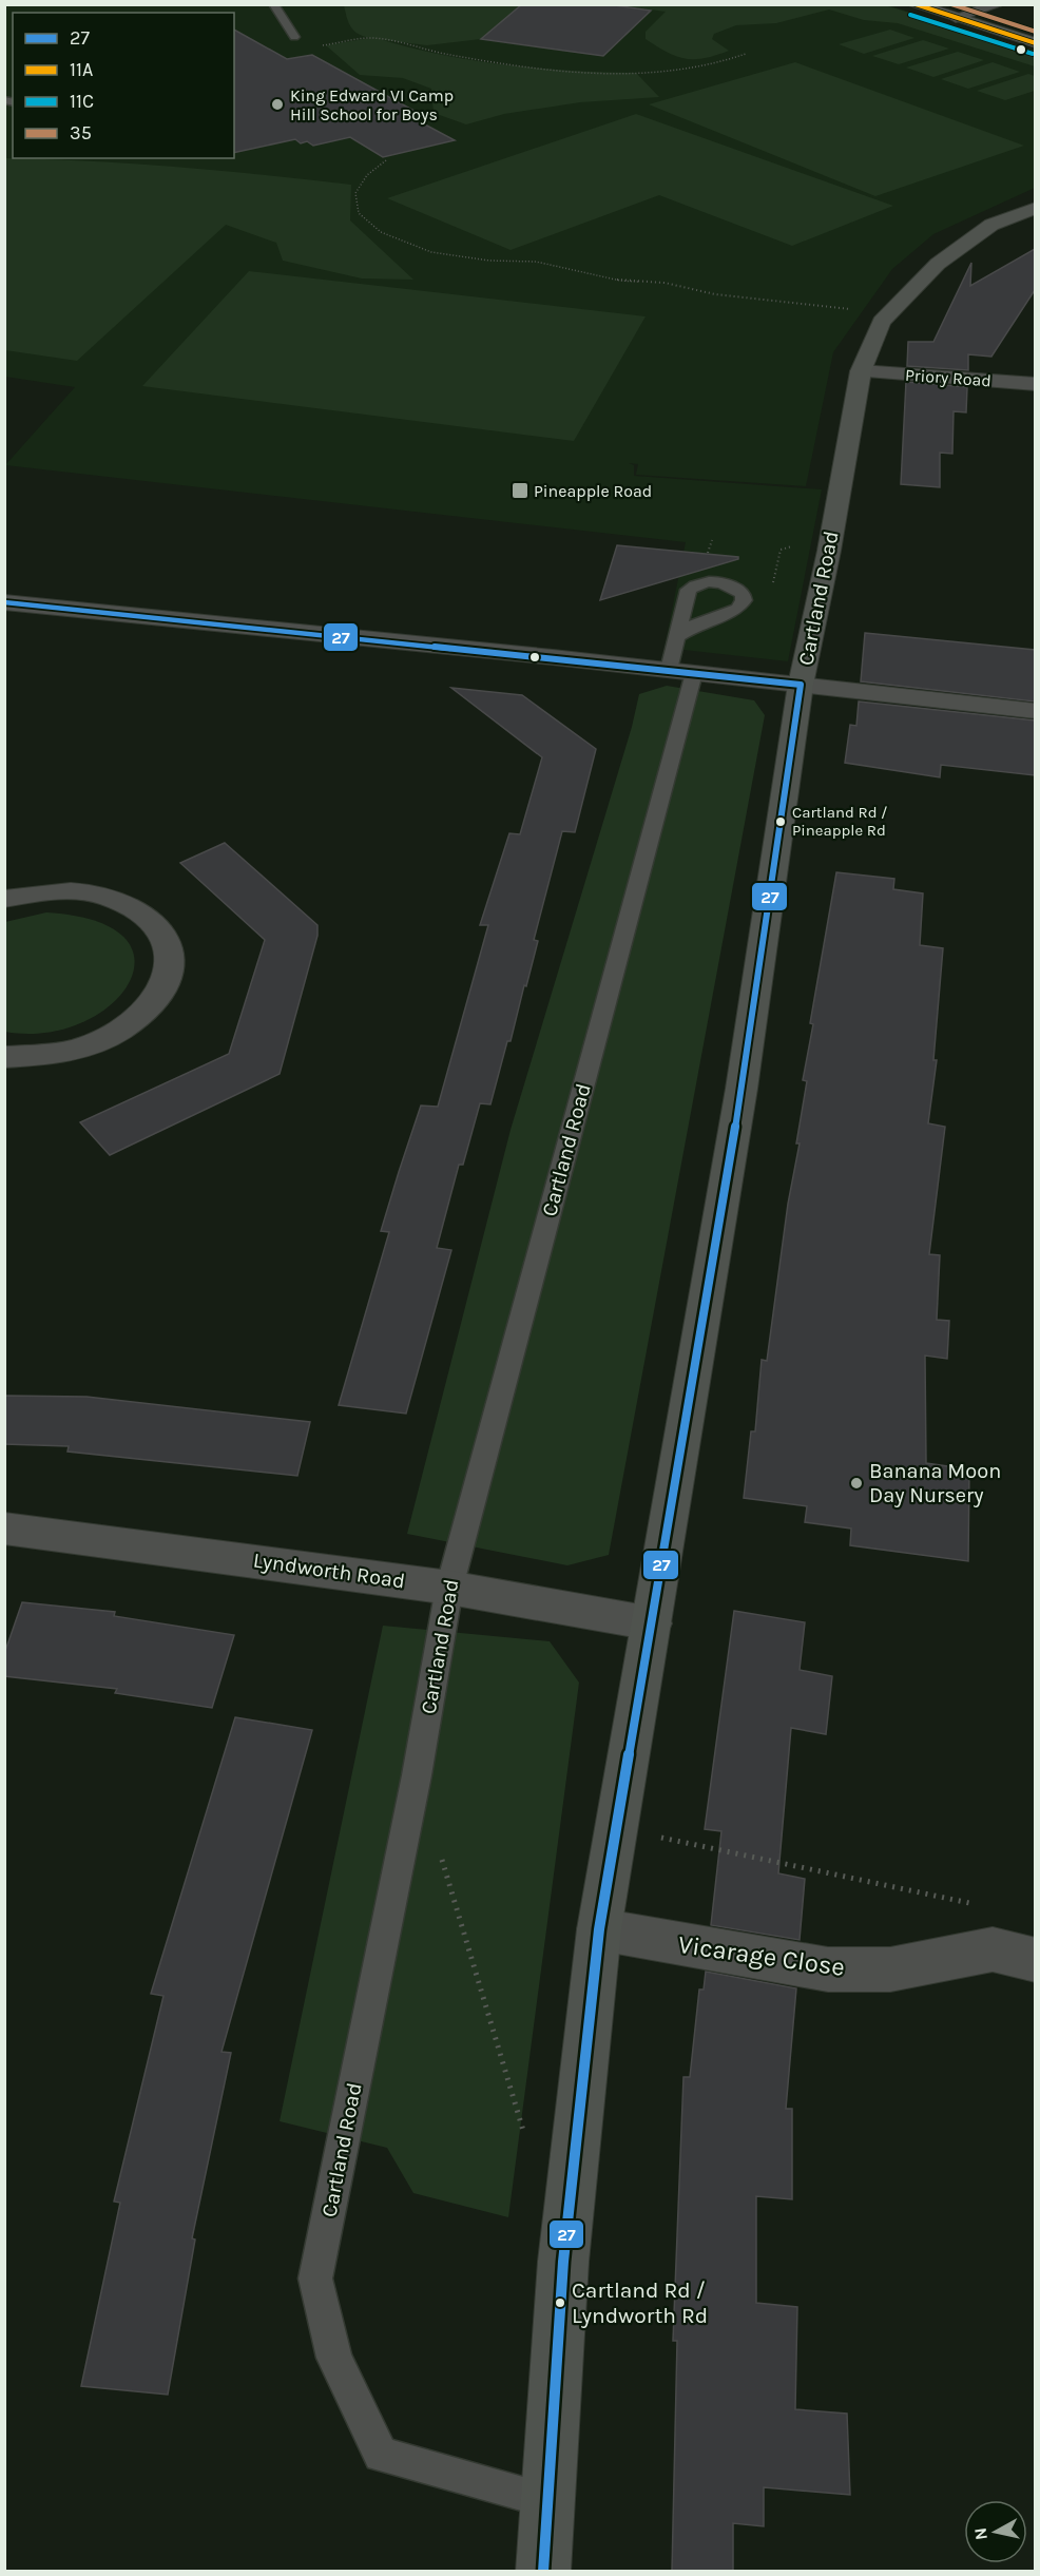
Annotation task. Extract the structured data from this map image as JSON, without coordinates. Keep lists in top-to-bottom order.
{
  "streets": {
    "street": [
      "Priory Road",
      "Cartland Road",
      "Lyndworth Road",
      "Vicarage Close"
    ]
  },
  "crossings": [
    ["Priory Road", "Cartland Road"],
    ["Cartland Road", "Lyndworth Road"],
    ["Cartland Road", "Vicarage Close"]
  ],
  "places": {
    "other": [
      "King Edward VI Camp Hill School for Boys",
      "Cartland Rd / Pineapple Rd",
      "Banana Moon Day Nursery",
      "Cartland Rd / Lyndworth Rd"
    ],
    "transit": ["Pineapple Road"]
  },
  "lines": [
    "transit line 11A",
    "transit line 35",
    "transit line 11C",
    "transit line 27"
  ],
  "legend": [
    "27",
    "11A",
    "11C",
    "35"
  ],
  "north": "left"
}
